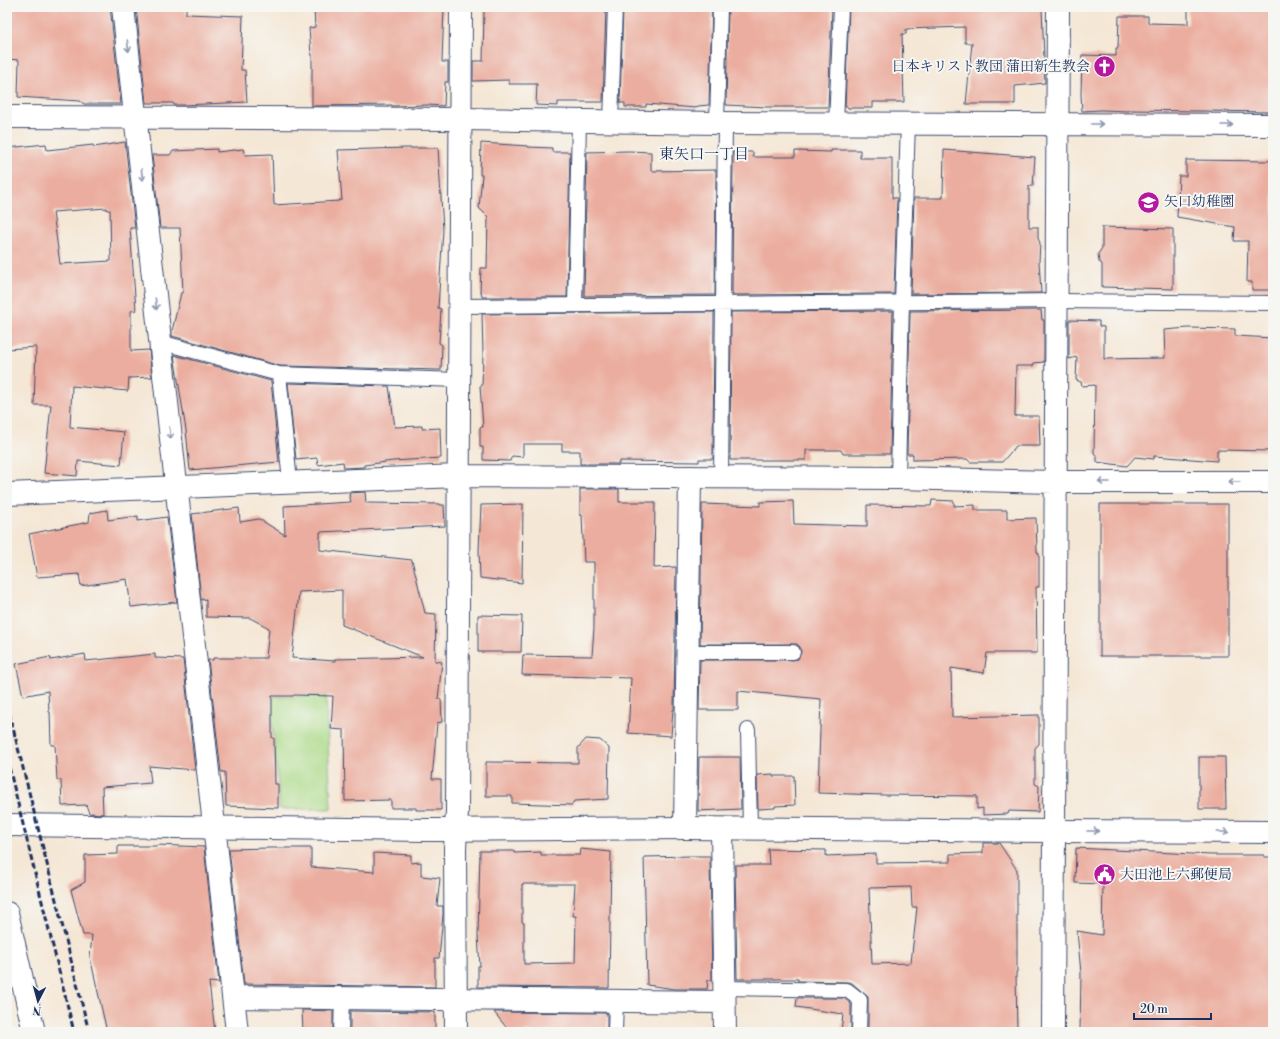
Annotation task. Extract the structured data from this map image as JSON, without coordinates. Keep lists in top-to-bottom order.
{
  "districts": ["東矢口一丁目"],
  "places": {
    "church": ["日本キリスト教団 蒲田新生教会"],
    "school or university": ["矢口幼稚園"],
    "public building": ["大田池上六郵便局"]
  },
  "scale_bar": "20 m",
  "north": "bottom"
}
